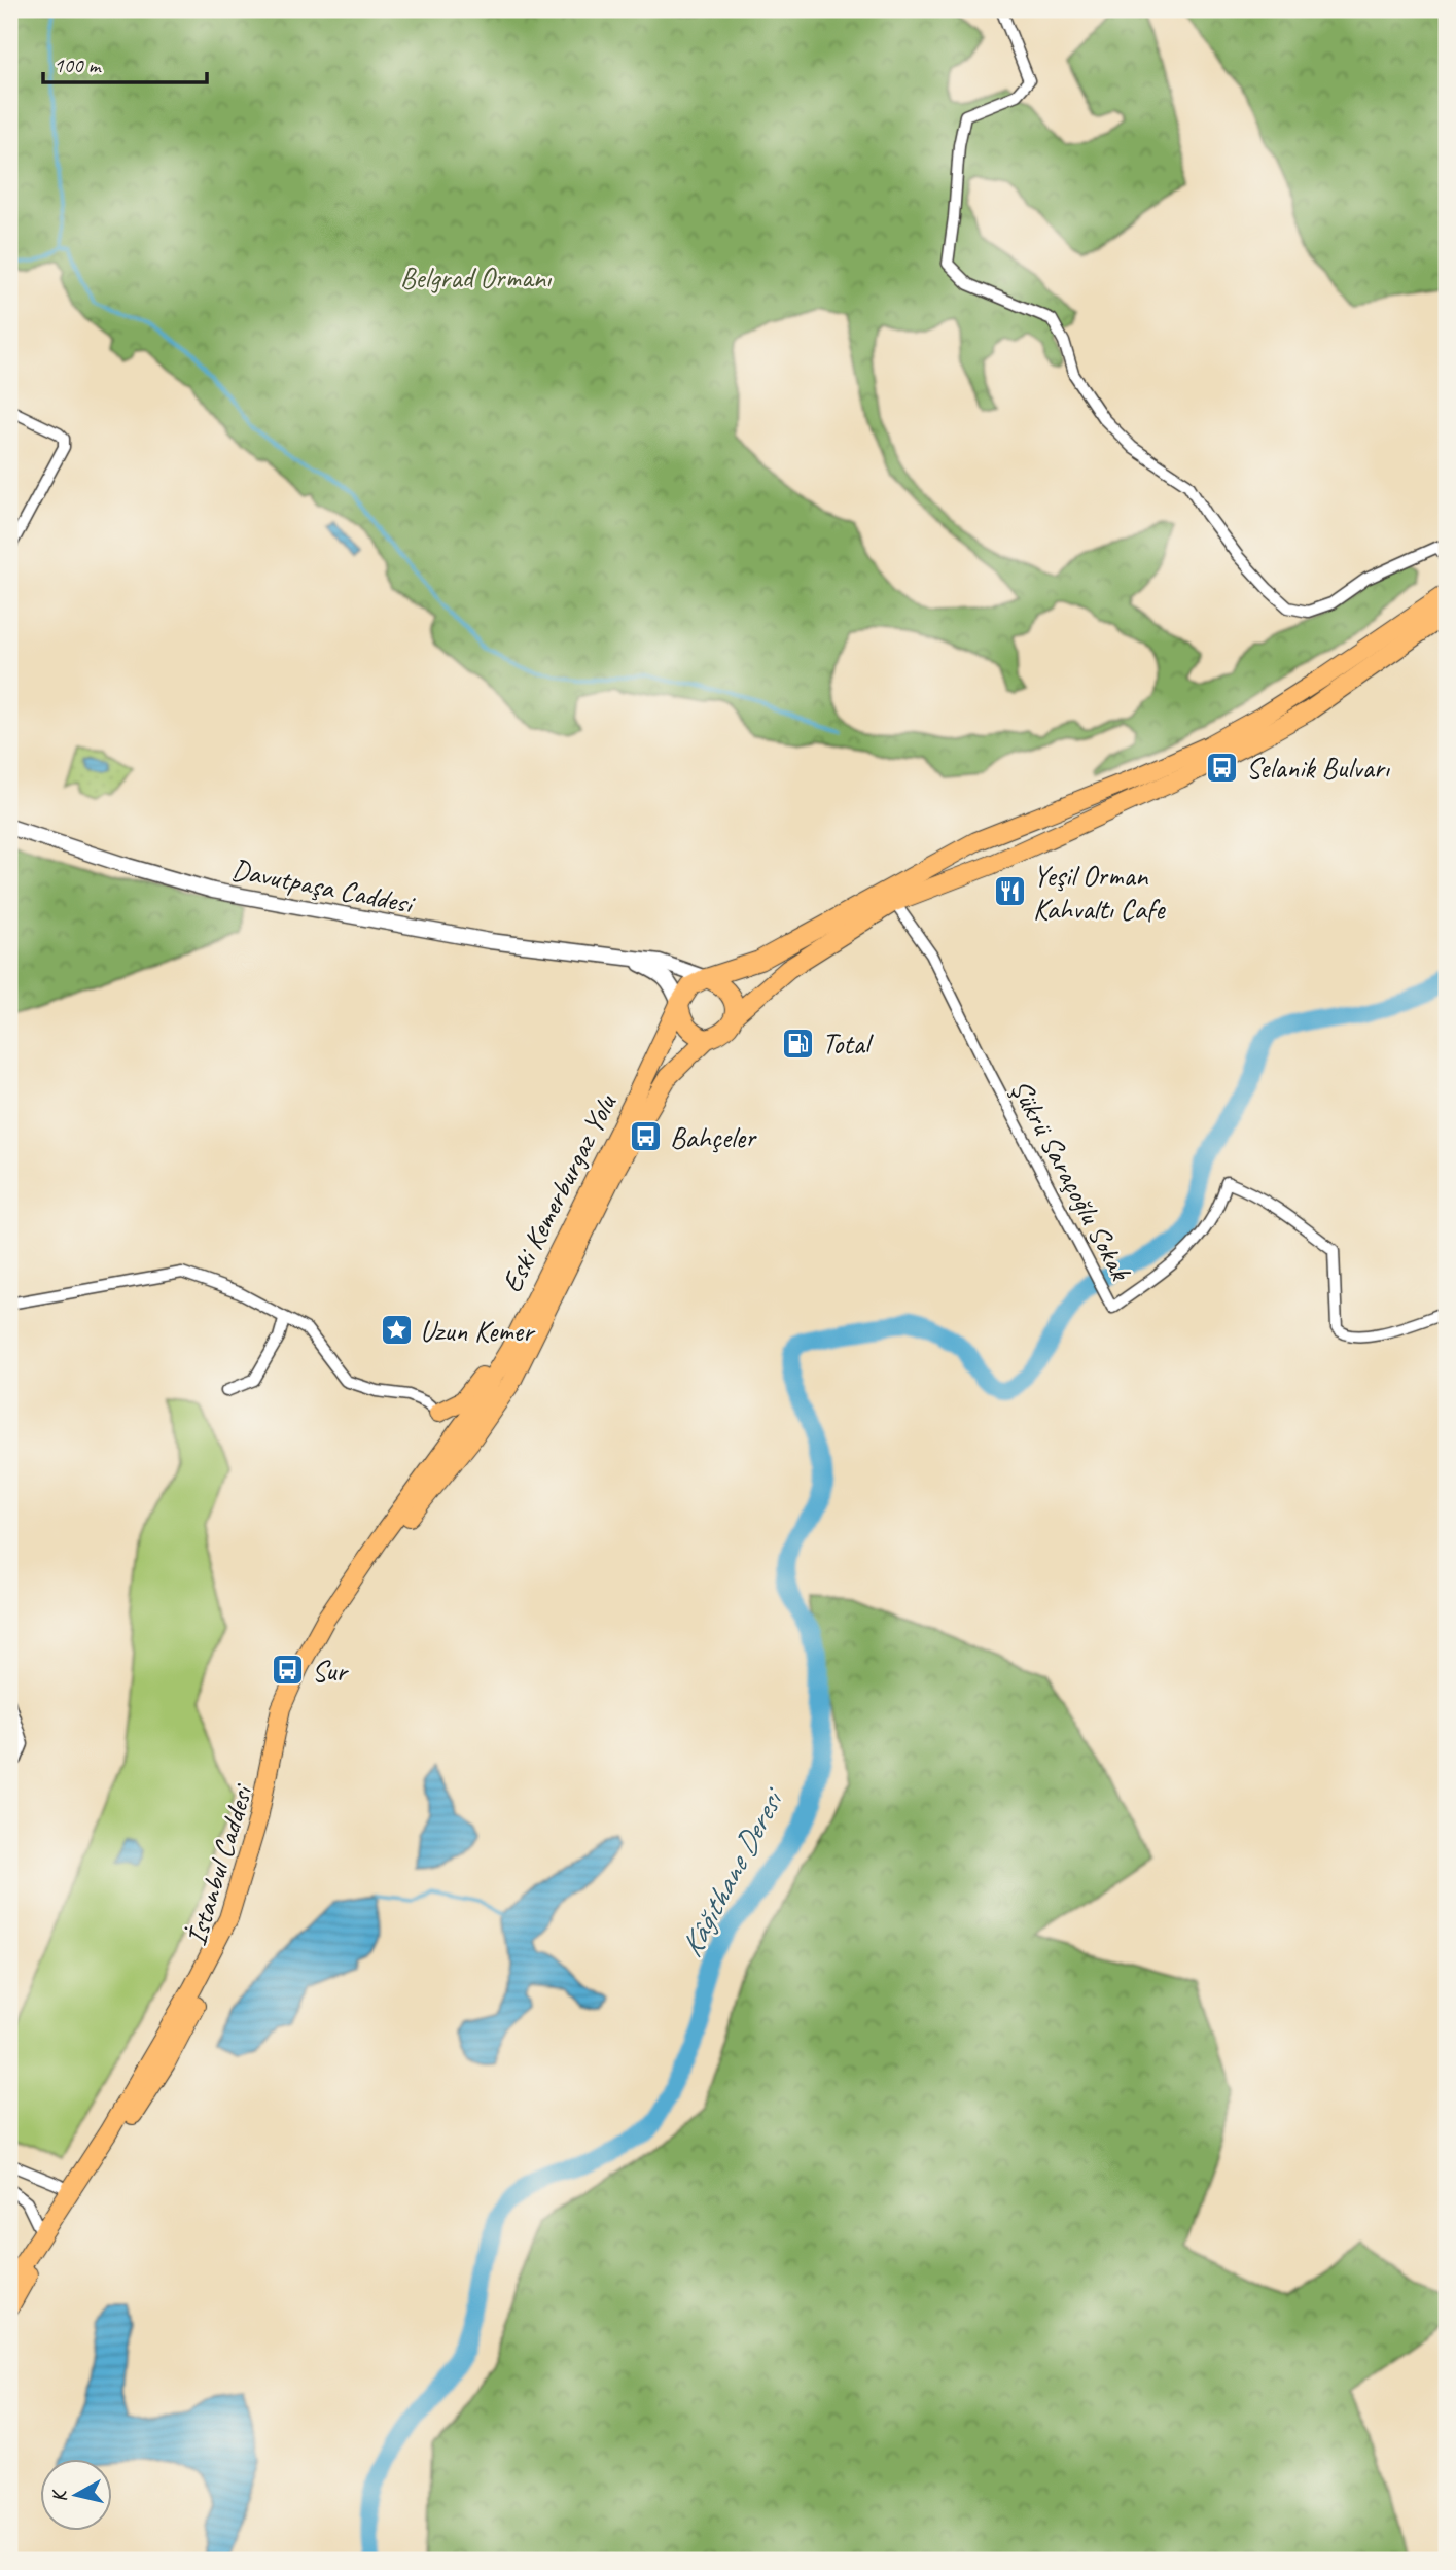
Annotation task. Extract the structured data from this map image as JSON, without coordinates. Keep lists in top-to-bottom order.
{
  "streets": {
    "main road": ["Eski Kemerburgaz Yolu", "İstanbul Caddesi"],
    "street": ["Davutpaşa Caddesi", "Şükrü Saraçoğlu Sokak"]
  },
  "crossings": [
    ["Davutpaşa Caddesi", "Eski Kemerburgaz Yolu"],
    ["Eski Kemerburgaz Yolu", "İstanbul Caddesi"]
  ],
  "water": ["Kâğıthane Deresi"],
  "parks": ["Belgrad Ormanı"],
  "places": {
    "bus stop": ["Selanik Bulvarı", "Bahçeler", "Sur"],
    "restaurant": ["Yeşil Orman Kahvaltı Cafe"],
    "fuel station": ["Total"],
    "place": ["Uzun Kemer"]
  },
  "scale_bar": "100 m",
  "north": "left"
}
